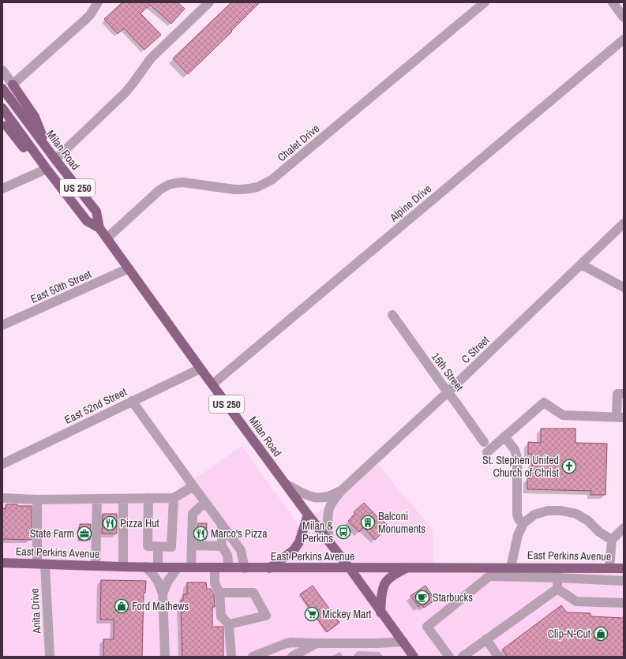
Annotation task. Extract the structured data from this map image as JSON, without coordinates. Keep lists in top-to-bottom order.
{
  "streets": {
    "main road": ["Milan Road", "US 250", "East Perkins Avenue"],
    "street": [
      "Chalet Drive",
      "Alpine Drive",
      "East 50th Street",
      "C Street",
      "15th Street",
      "East 52nd Street",
      "Anita Drive"
    ]
  },
  "crossings": [
    ["Chalet Drive", "Milan Road"],
    ["Milan Road", "Alpine Drive"],
    ["Milan Road", "East 50th Street"],
    ["Milan Road", "C Street"],
    ["Milan Road", "East 52nd Street"],
    ["Milan Road", "East Perkins Avenue"],
    ["C Street", "15th Street"],
    ["East Perkins Avenue", "Anita Drive"]
  ],
  "places": {
    "church": ["St. Stephen United Church of Christ"],
    "building": ["Balconi Monuments"],
    "restaurant": ["Pizza Hut", "Marco's Pizza"],
    "bus stop": ["Milan & Perkins"],
    "office": ["State Farm"],
    "cafe": ["Starbucks"],
    "shop": ["Ford Mathews", "Clip-N-Cut"],
    "supermarket": ["Mickey Mart"]
  }
}
